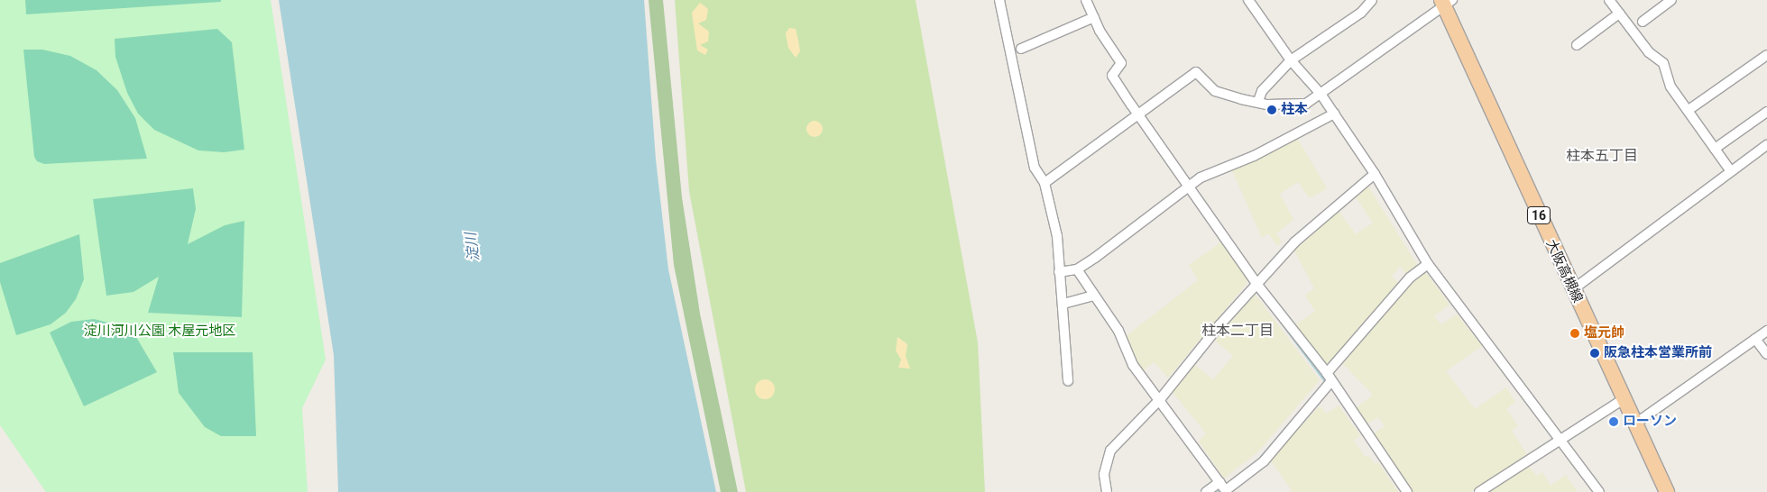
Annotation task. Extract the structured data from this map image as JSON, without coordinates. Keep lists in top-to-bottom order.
{
  "streets": {
    "main road": ["16", "大阪高槻線"]
  },
  "districts": ["柱本五丁目", "柱本二丁目"],
  "water": ["淀川"],
  "parks": ["淀川河川公園 木屋元地区"],
  "places": [
    "柱本",
    "塩元帥",
    "阪急柱本営業所前",
    "ローソン"
  ]
}
